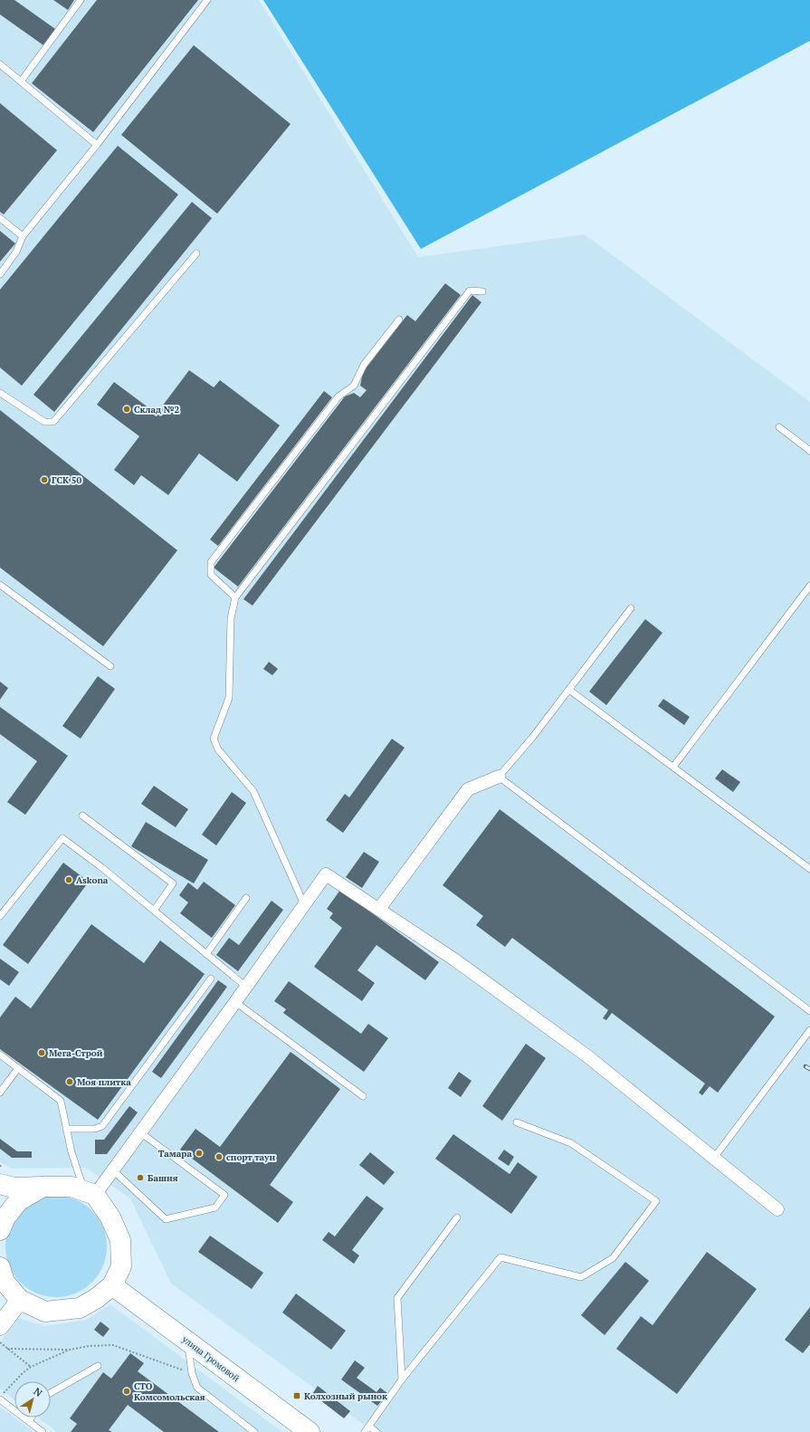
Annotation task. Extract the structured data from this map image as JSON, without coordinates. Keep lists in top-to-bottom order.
{
  "streets": {
    "main road": ["улица Громовой"]
  },
  "places": {
    "other": [
      "Склад №2",
      "ГСК 50",
      "Askona",
      "Мега-Строй",
      "Моя плитка",
      "Тамара",
      "спорт таун",
      "Башня",
      "СТО Комсомольская"
    ],
    "transit": ["Колхозный рынок"]
  },
  "north": "top right"
}
